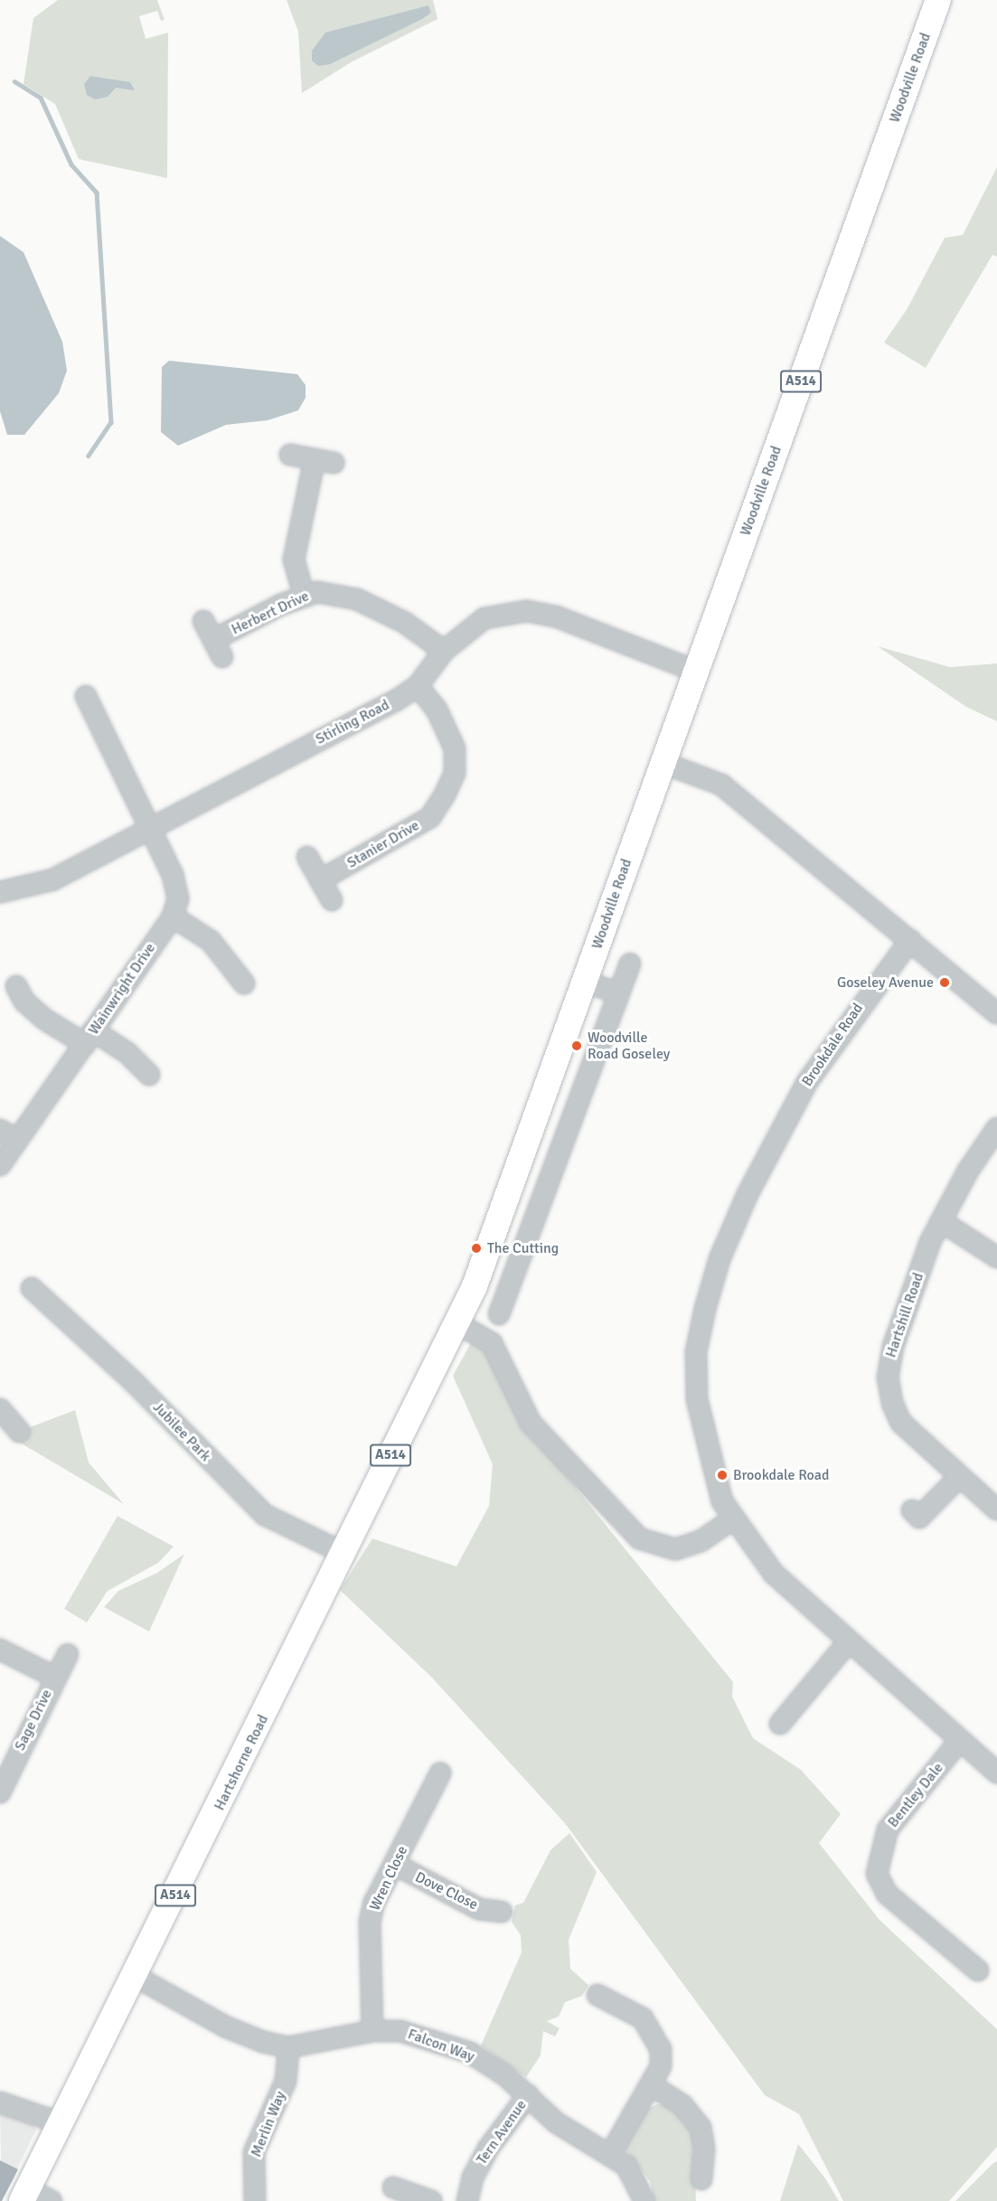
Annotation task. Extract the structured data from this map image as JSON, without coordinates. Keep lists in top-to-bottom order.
{
  "streets": {
    "main road": ["Woodville Road", "A514", "Hartshorne Road"],
    "street": [
      "Herbert Drive",
      "Stirling Road",
      "Stanier Drive",
      "Wainwright Drive",
      "Brookdale Road",
      "Hartshill Road",
      "Jubilee Park",
      "Sage Drive",
      "Bentley Dale",
      "Wren Close",
      "Dove Close",
      "Falcon Way",
      "Merlin Way",
      "Tern Avenue"
    ]
  },
  "crossings": [
    ["Woodville Road", "Stirling Road"],
    ["Woodville Road", "Hartshorne Road"],
    ["Herbert Drive", "Stirling Road"],
    ["Stirling Road", "Stanier Drive"],
    ["Stirling Road", "Wainwright Drive"],
    ["Brookdale Road", "Bentley Dale"],
    ["Jubilee Park", "Hartshorne Road"],
    ["Hartshorne Road", "Falcon Way"],
    ["Wren Close", "Dove Close"],
    ["Wren Close", "Falcon Way"],
    ["Falcon Way", "Merlin Way"],
    ["Falcon Way", "Tern Avenue"]
  ],
  "places": [
    "Goseley Avenue",
    "Woodville Road Goseley",
    "The Cutting",
    "Brookdale Road"
  ]
}
